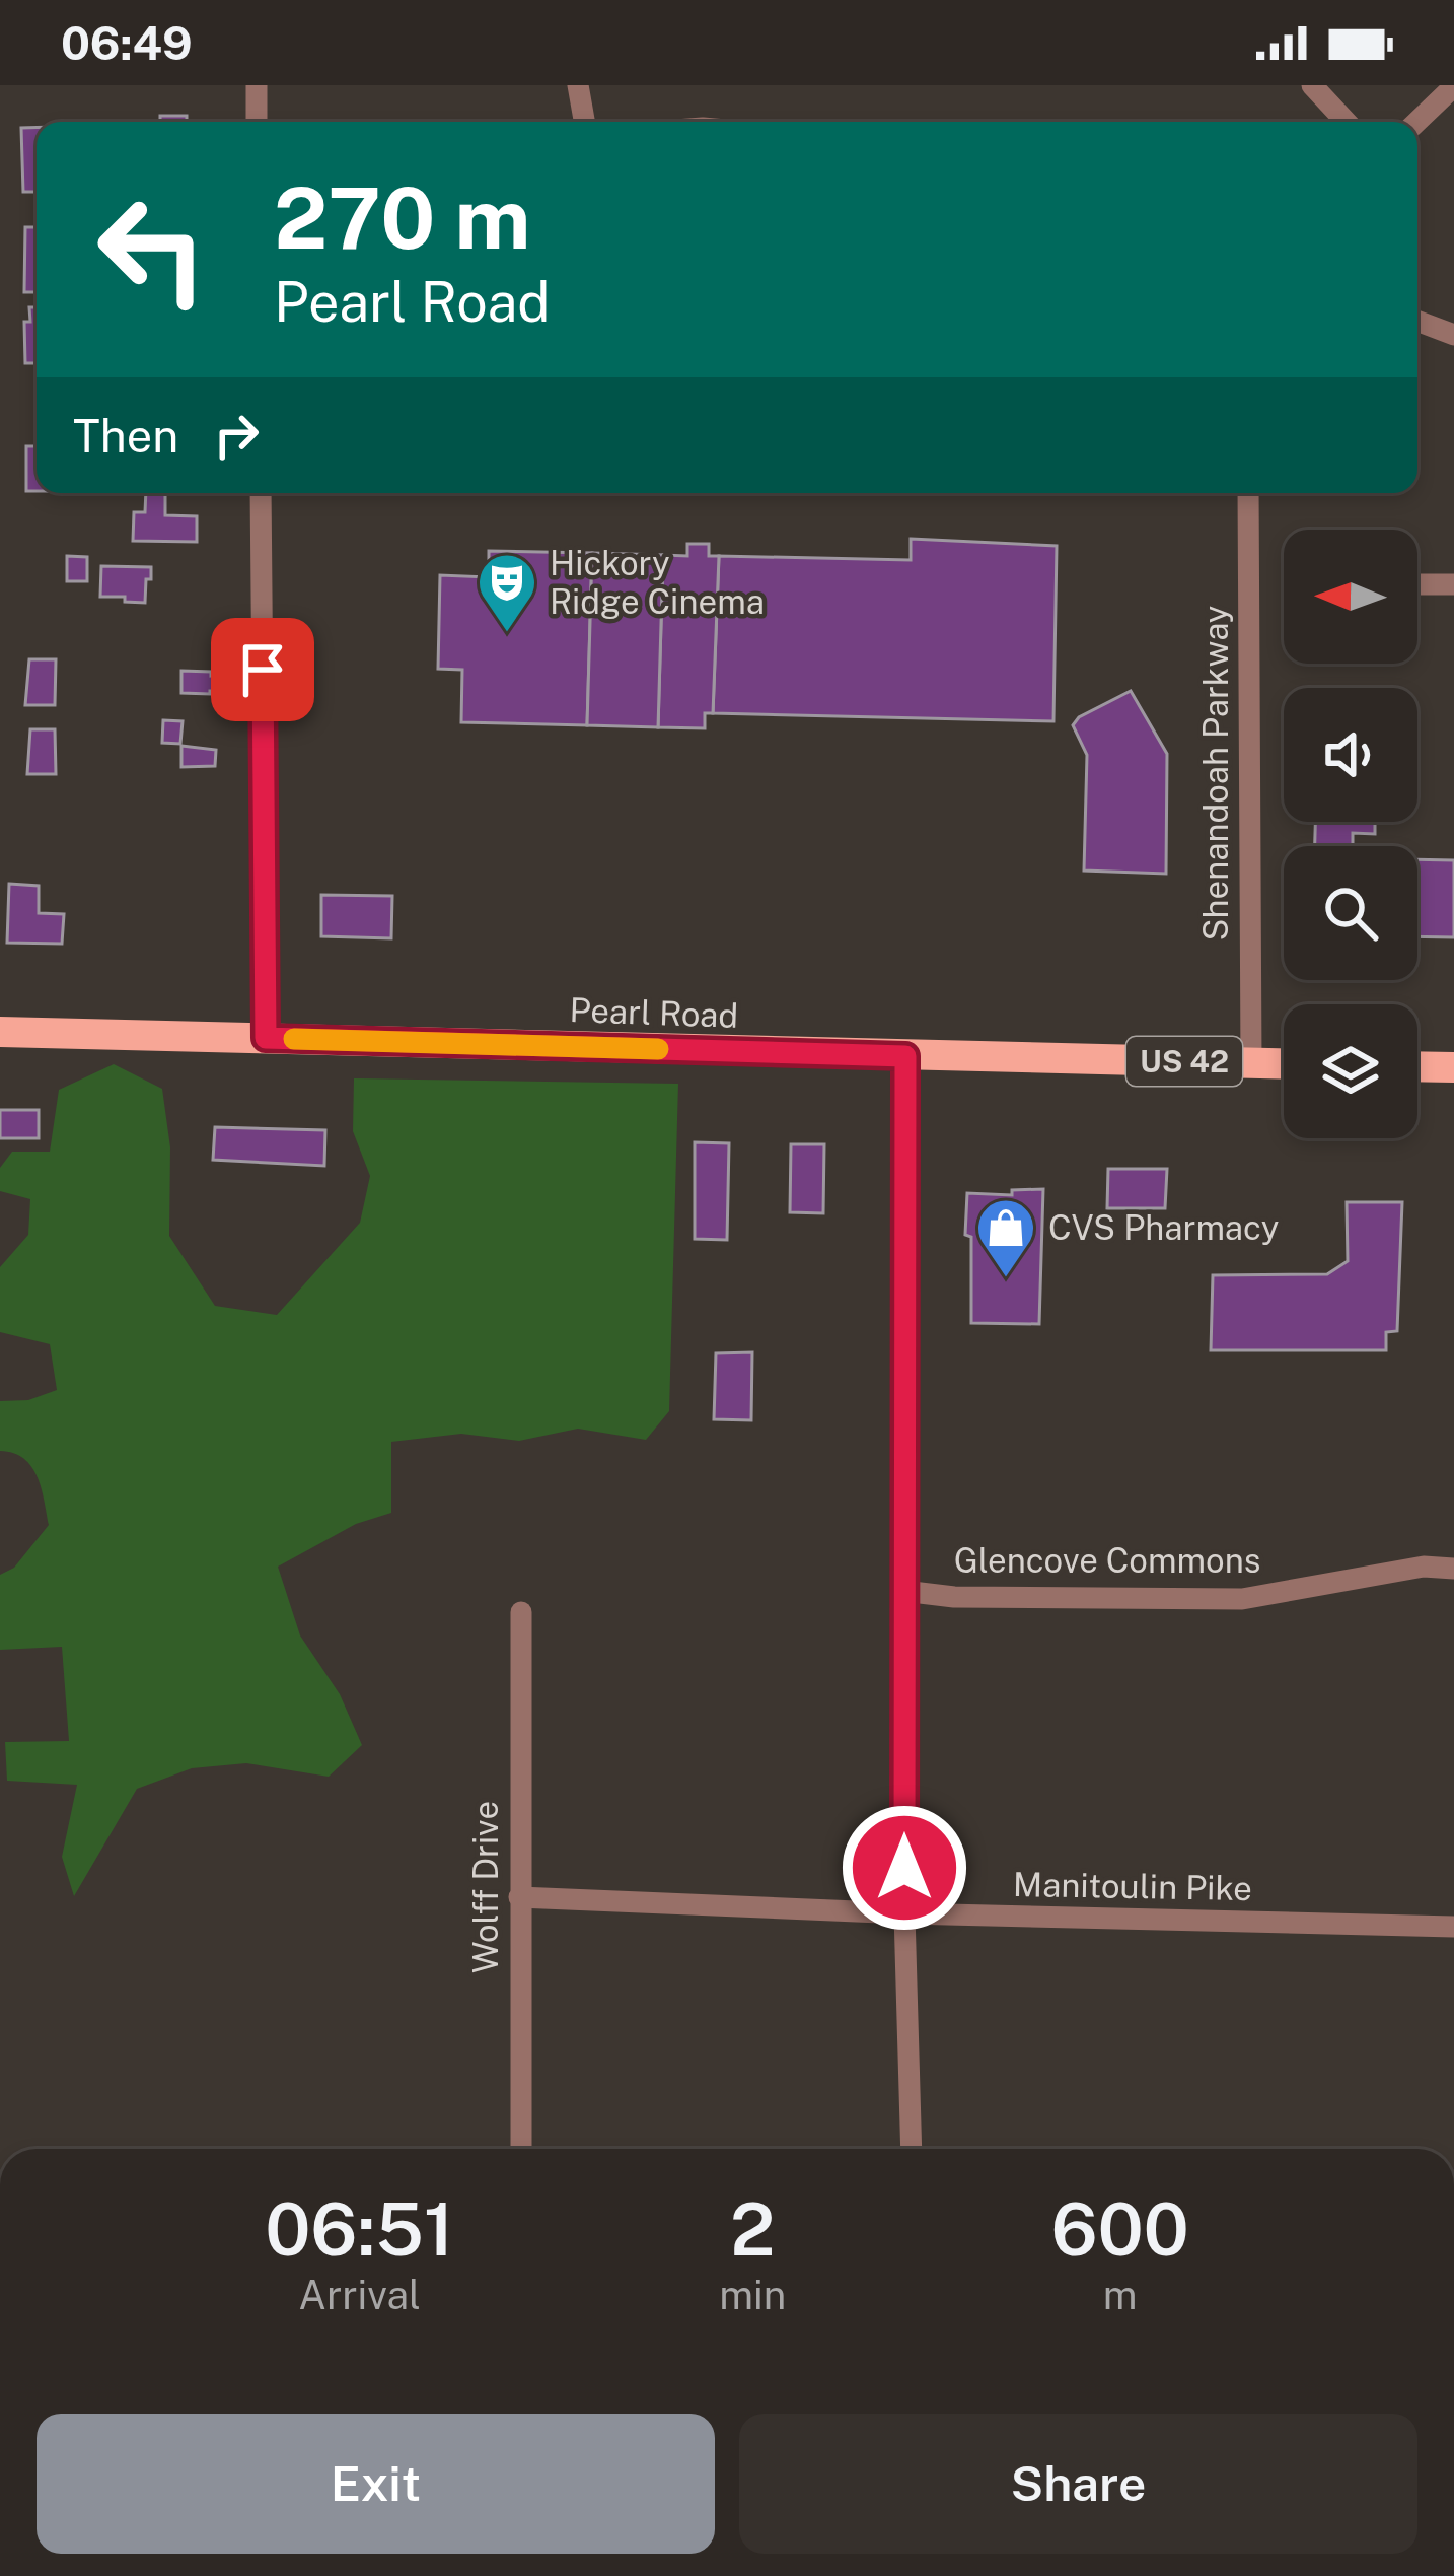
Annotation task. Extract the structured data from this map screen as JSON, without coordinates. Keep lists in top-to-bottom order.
{
  "streets": {
    "main road": ["Pearl Road", "US 42"],
    "street": [
      "Shenandoah Parkway",
      "Glencove Commons",
      "Manitoulin Pike",
      "Wolff Drive"
    ]
  },
  "crossings": [
    ["Shenandoah Parkway", "Pearl Road"],
    ["Manitoulin Pike", "Wolff Drive"]
  ],
  "places": {
    "theatre": ["Hickory Ridge Cinema"],
    "shop": ["CVS Pharmacy"]
  },
  "north": "left",
  "page": {
    "status": "06:49",
    "turn": ["270 m", "Pearl Road"],
    "then": "Then",
    "eta": [
      "06:51",
      "Arrival",
      "2",
      "min",
      "600",
      "m"
    ],
    "buttons": ["Exit", "Share"]
  }
}
